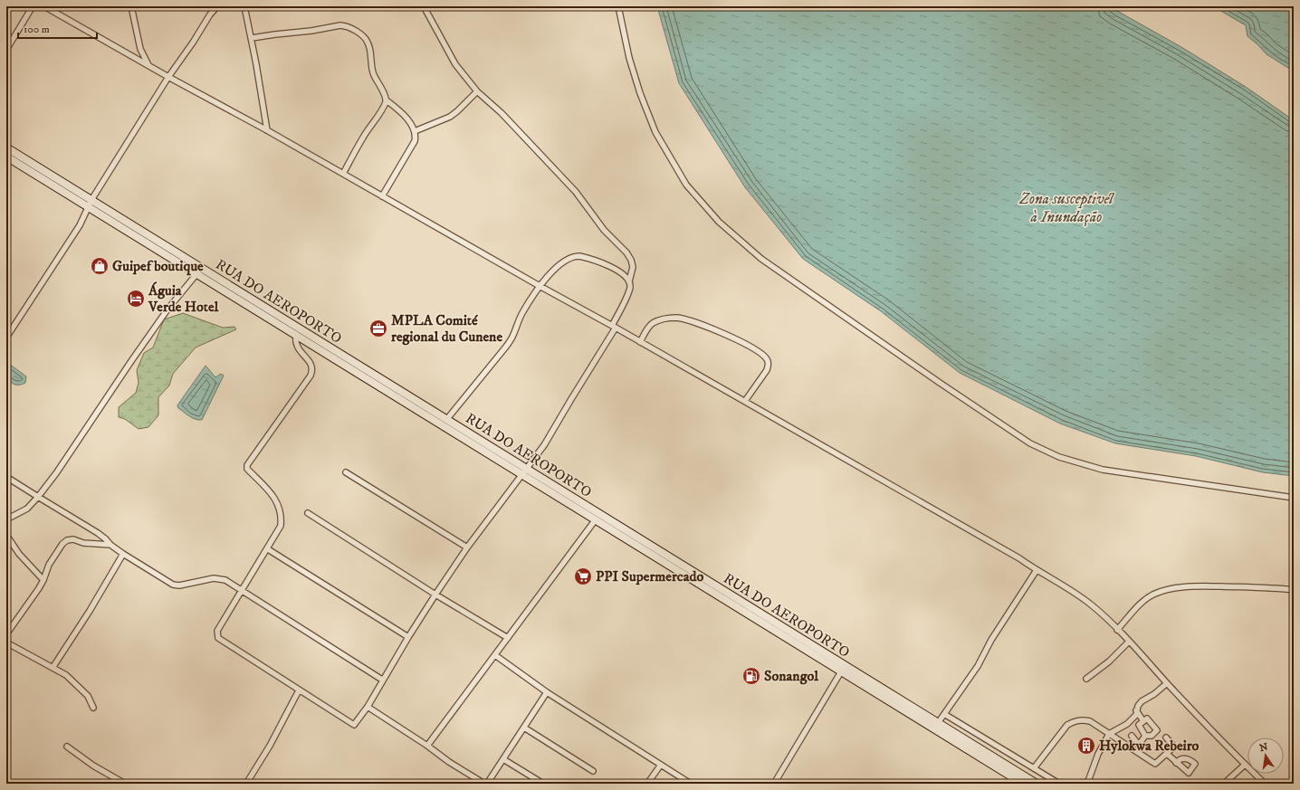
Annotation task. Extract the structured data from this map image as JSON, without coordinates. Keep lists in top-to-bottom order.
{
  "streets": {
    "main road": ["RUA DO AEROPORTO"]
  },
  "water": ["Zona susceptivél à Inundação"],
  "places": {
    "shop": ["Guipef boutique"],
    "hotel": ["Águia Verde Hotel"],
    "office": ["MPLA Comité regional du Cunene"],
    "supermarket": ["PPI Supermercado"],
    "fuel station": ["Sonangol"],
    "building": ["Hylokwa Rebeiro"]
  },
  "scale_bar": "100 m",
  "north": "top"
}
